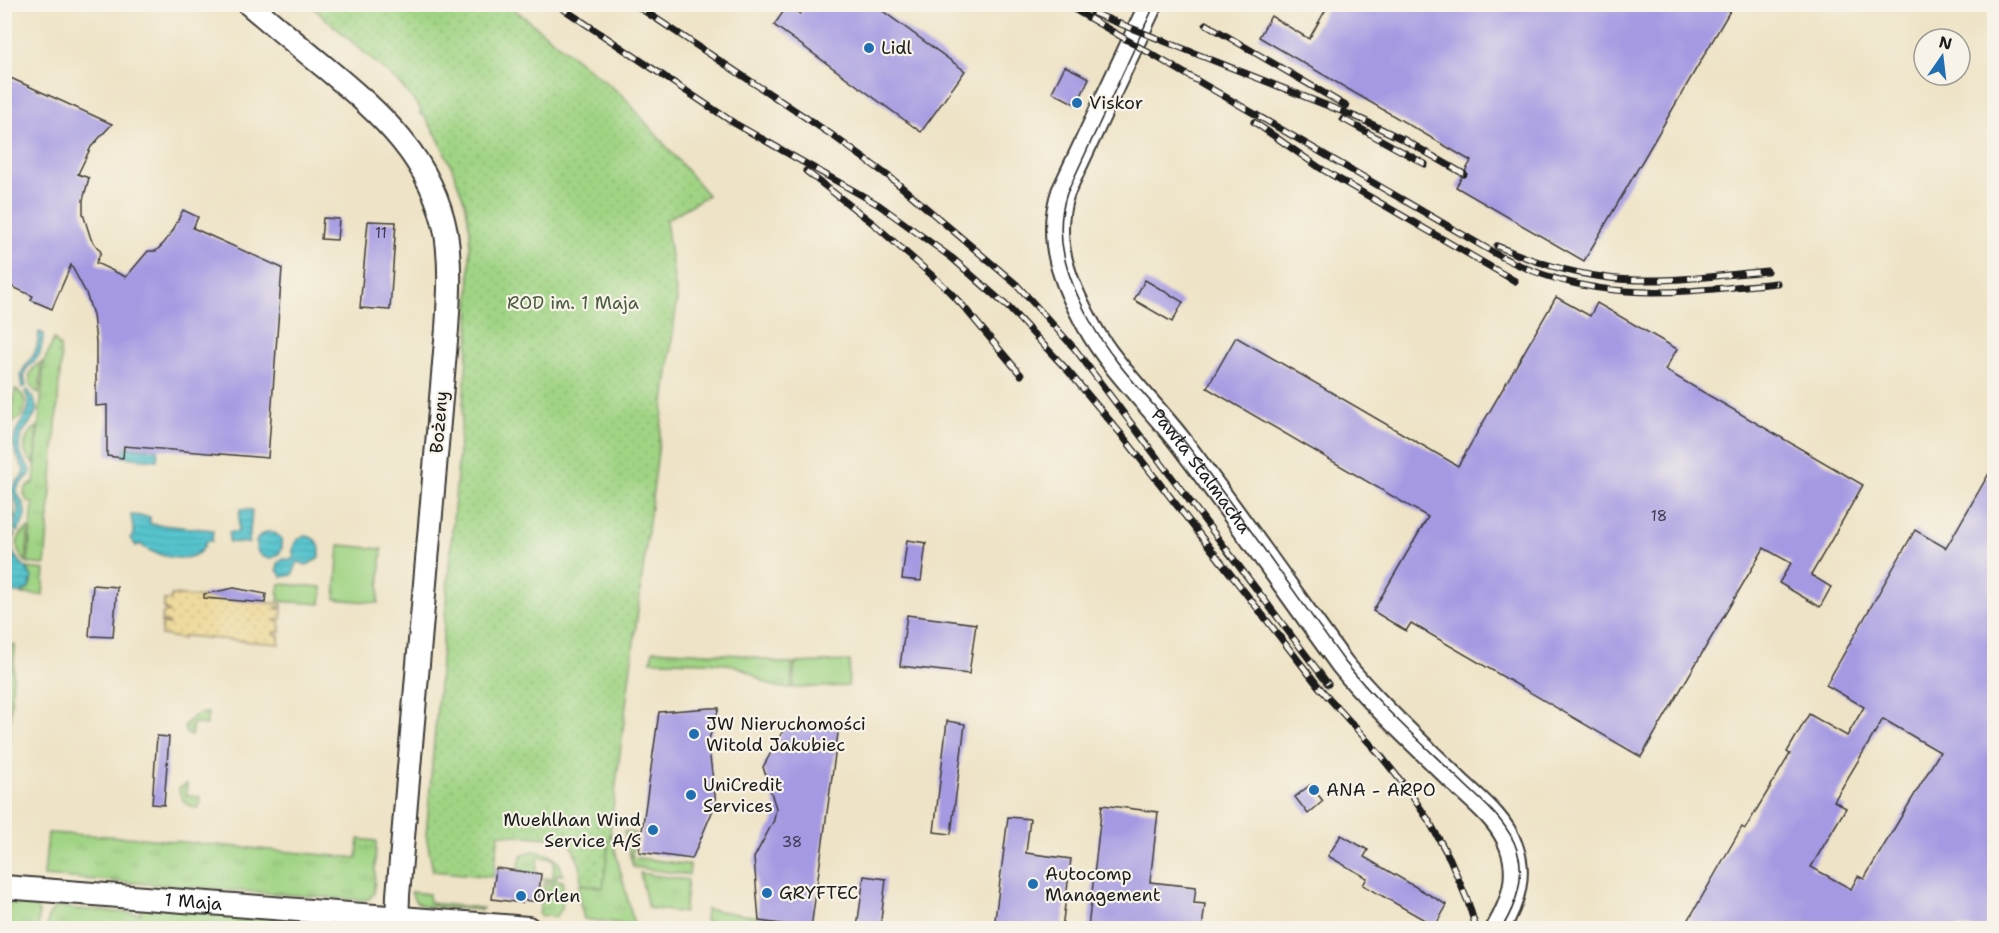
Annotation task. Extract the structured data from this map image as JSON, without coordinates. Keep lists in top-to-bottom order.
{
  "streets": {
    "street": ["Bożeny", "Pawła Stalmacha", "1 Maja"]
  },
  "crossings": [
    ["Bożeny", "1 Maja"]
  ],
  "parks": ["ROD im. 1 Maja"],
  "places": [
    "Lidl",
    "Viskor",
    "JW Nieruchomości Witold Jakubiec",
    "ANA - ARPO",
    "UniCredit Services",
    "Muehlhan Wind Service A/S",
    "Autocomp Management",
    "GRYFTEC",
    "Orlen"
  ],
  "house_numbers": ["11", "18", "38"],
  "north": "top"
}
